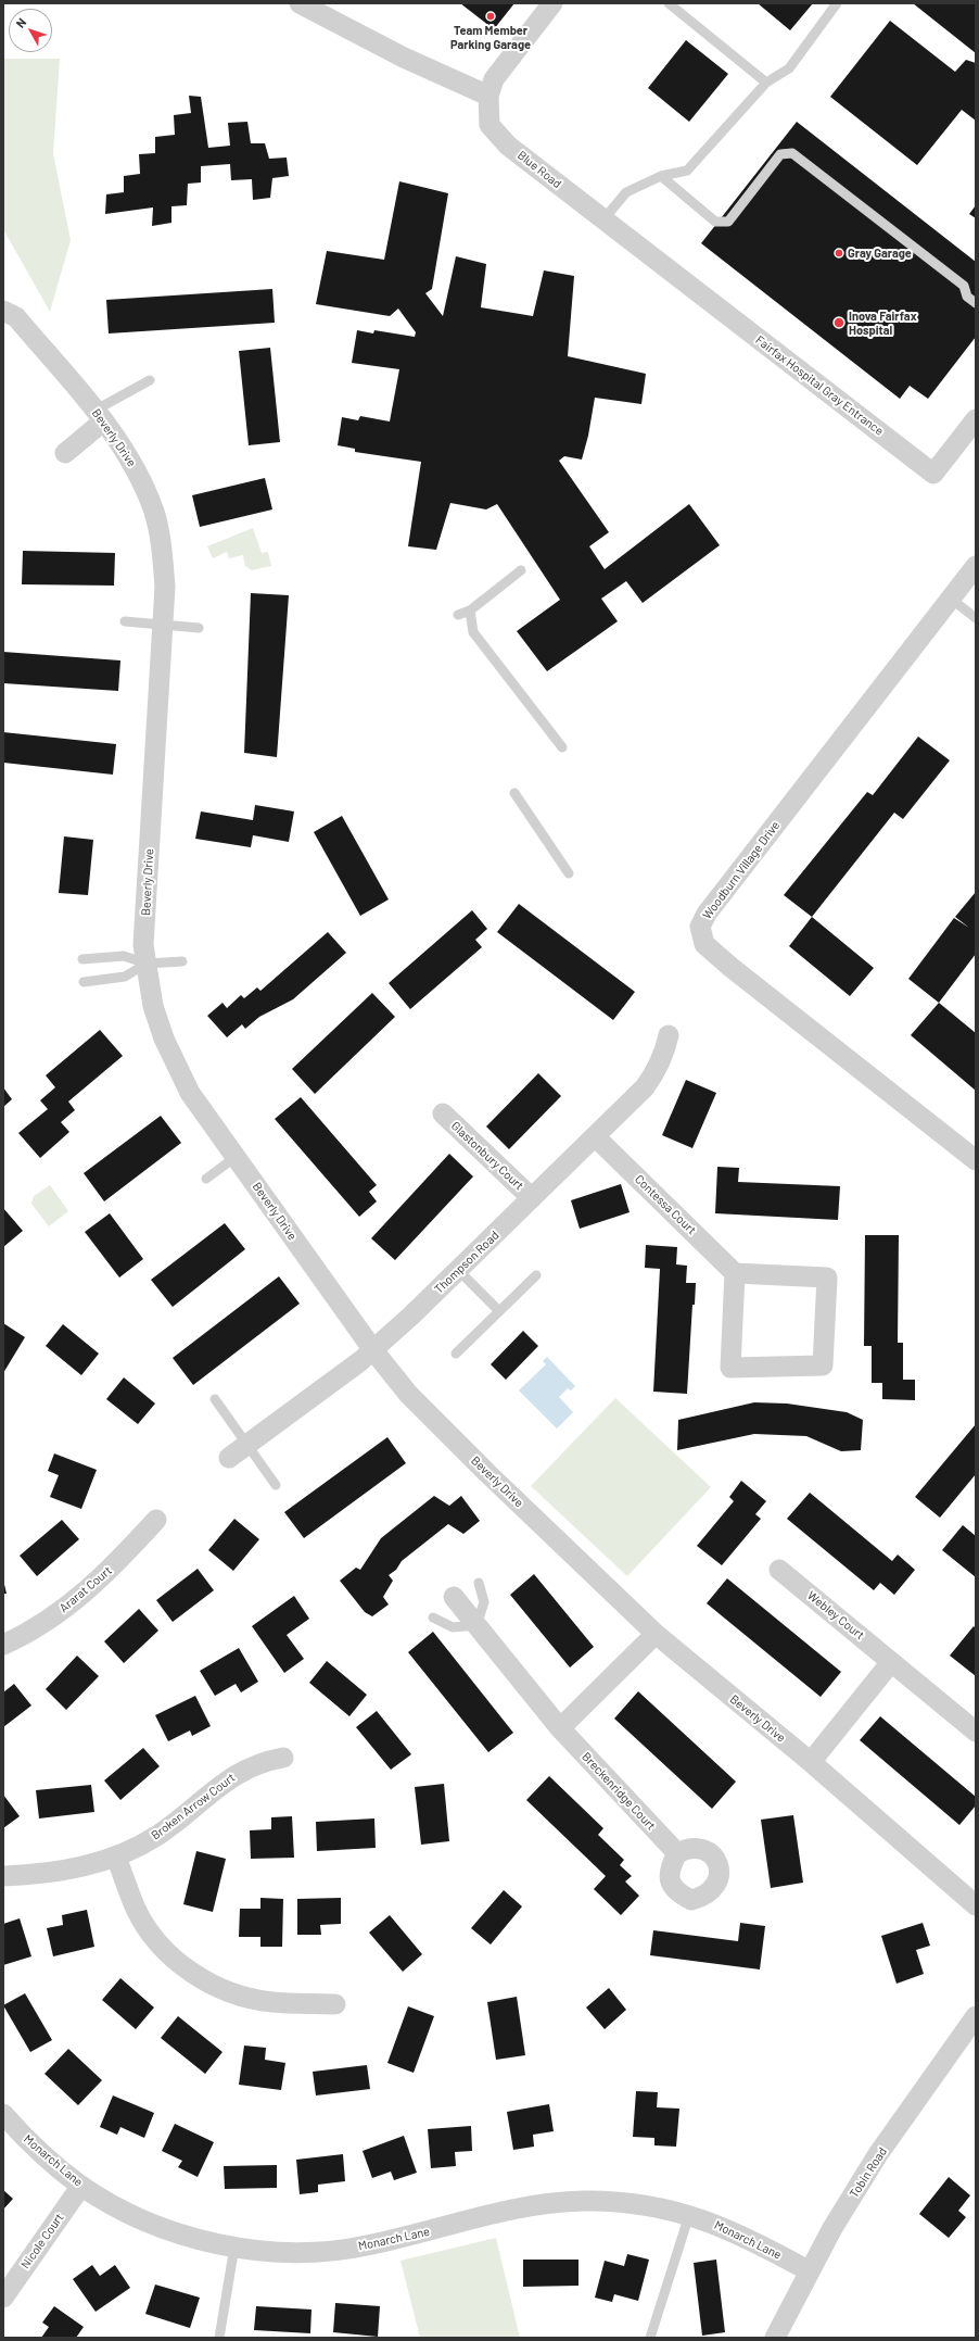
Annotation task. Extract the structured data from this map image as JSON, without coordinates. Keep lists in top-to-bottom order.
{
  "streets": {
    "street": [
      "Blue Road",
      "Fairfax Hospital Gray Entrance",
      "Beverly Drive",
      "Woodburn Village Drive",
      "Glastonbury Court",
      "Contessa Court",
      "Thompson Road",
      "Ararat Court",
      "Webley Court",
      "Breckenridge Court",
      "Broken Arrow Court",
      "Monarch Lane",
      "Tobin Road",
      "Nicole Court"
    ]
  },
  "crossings": [
    ["Blue Road", "Fairfax Hospital Gray Entrance"],
    ["Beverly Drive", "Thompson Road"],
    ["Glastonbury Court", "Thompson Road"],
    ["Contessa Court", "Thompson Road"],
    ["Monarch Lane", "Tobin Road"],
    ["Monarch Lane", "Nicole Court"]
  ],
  "places": ["Team Member Parking Garage", "Gray Garage", "Inova Fairfax Hospital"],
  "north": "top left"
}
